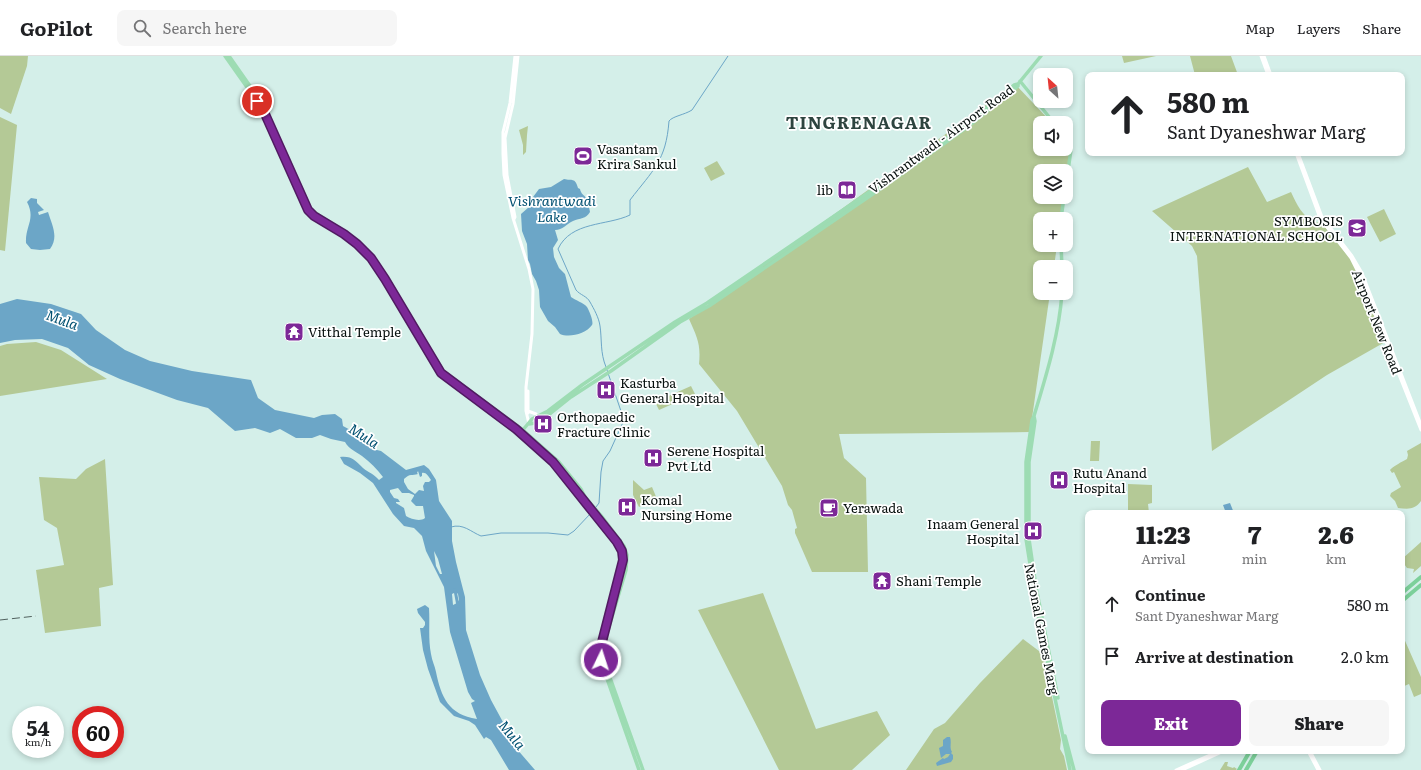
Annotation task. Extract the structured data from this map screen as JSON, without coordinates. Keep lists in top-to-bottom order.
{
  "streets": {
    "main road": ["Vishrantwadi - Airport Road", "Airport New Road", "National Games Marg"]
  },
  "districts": ["TINGRENAGAR"],
  "water": ["Vishrantwadi Lake", "Mula"],
  "places": {
    "sports": ["Vasantam Krira Sankul"],
    "library": ["lib"],
    "school or university": ["SYMBOSIS INTERNATIONAL SCHOOL"],
    "temple": ["Vitthal Temple", "Shani Temple"],
    "hospital": [
      "Kasturba General Hospital",
      "Orthopaedic Fracture Clinic",
      "Serene Hospital Pvt Ltd",
      "Rutu Anand Hospital",
      "Komal Nursing Home",
      "Inaam General Hospital"
    ],
    "cafe": ["Yerawada"]
  },
  "north": "top left",
  "page": {
    "header": "GoPilot",
    "search": "Search here",
    "nav": ["Map", "Layers", "Share"],
    "map_buttons": ["+", "−"],
    "turn": ["580 m", "Sant Dyaneshwar Marg"],
    "eta": [
      "11:23",
      "Arrival",
      "7",
      "min",
      "2.6",
      "km"
    ],
    "list": [
      {
        "name": "Continue",
        "note": "Sant Dyaneshwar Marg",
        "value": "580 m"
      },
      {
        "name": "Arrive at destination",
        "value": "2.0 km"
      }
    ],
    "buttons": ["Exit", "Share"],
    "speed": "54 km/h",
    "limit": "60"
  }
}
